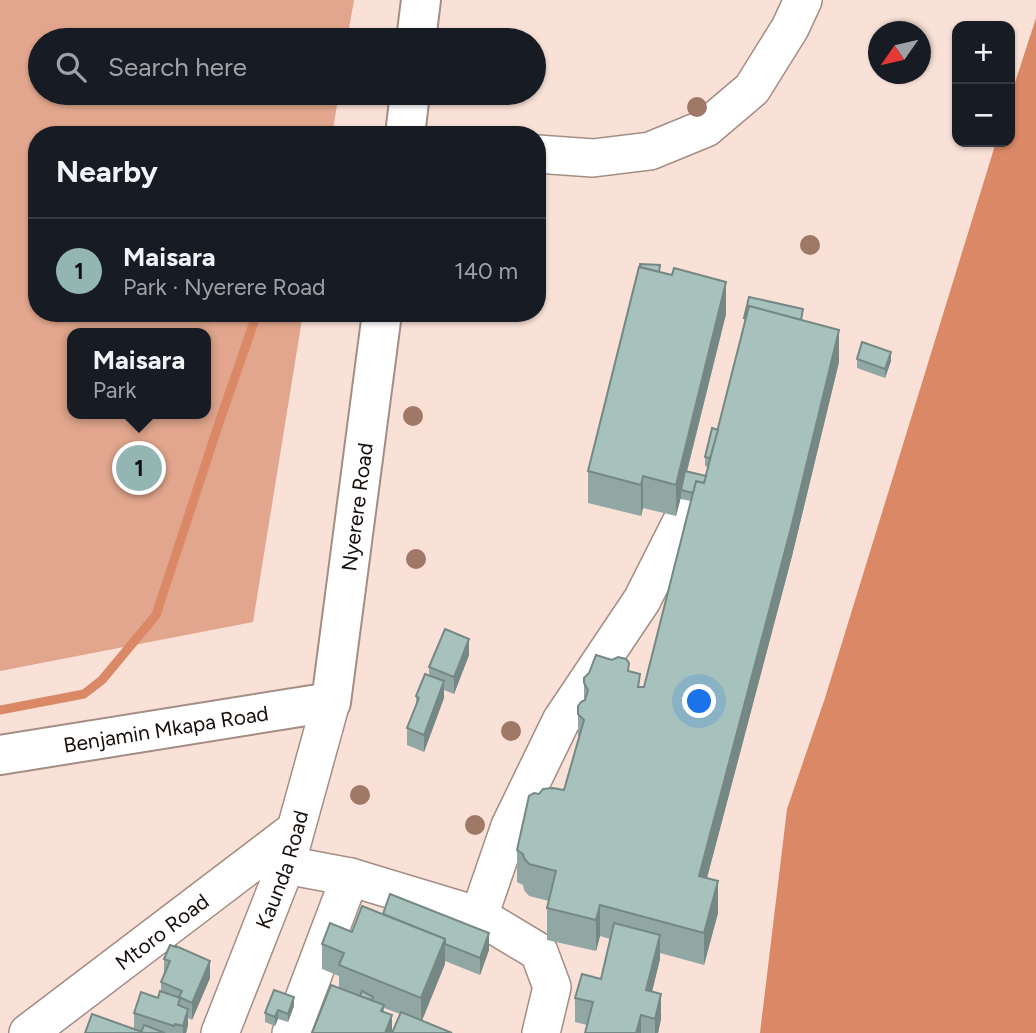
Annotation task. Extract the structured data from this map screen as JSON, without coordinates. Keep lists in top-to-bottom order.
{
  "streets": {
    "main road": ["Nyerere Road", "Benjamin Mkapa Road"],
    "street": ["Kaunda Road", "Mtoro Road"]
  },
  "crossings": [
    ["Nyerere Road", "Benjamin Mkapa Road"],
    ["Nyerere Road", "Kaunda Road"],
    ["Benjamin Mkapa Road", "Kaunda Road"],
    ["Kaunda Road", "Mtoro Road"]
  ],
  "north": "bottom left",
  "page": {
    "map_buttons": ["+", "−"],
    "search": "Search here",
    "heading": "Nearby",
    "list": [
      {
        "mark": "1",
        "name": "Maisara",
        "note": "Park · Nyerere Road",
        "value": "140 m"
      }
    ],
    "popup": ["Maisara", "Park"],
    "pins": "1"
  }
}
